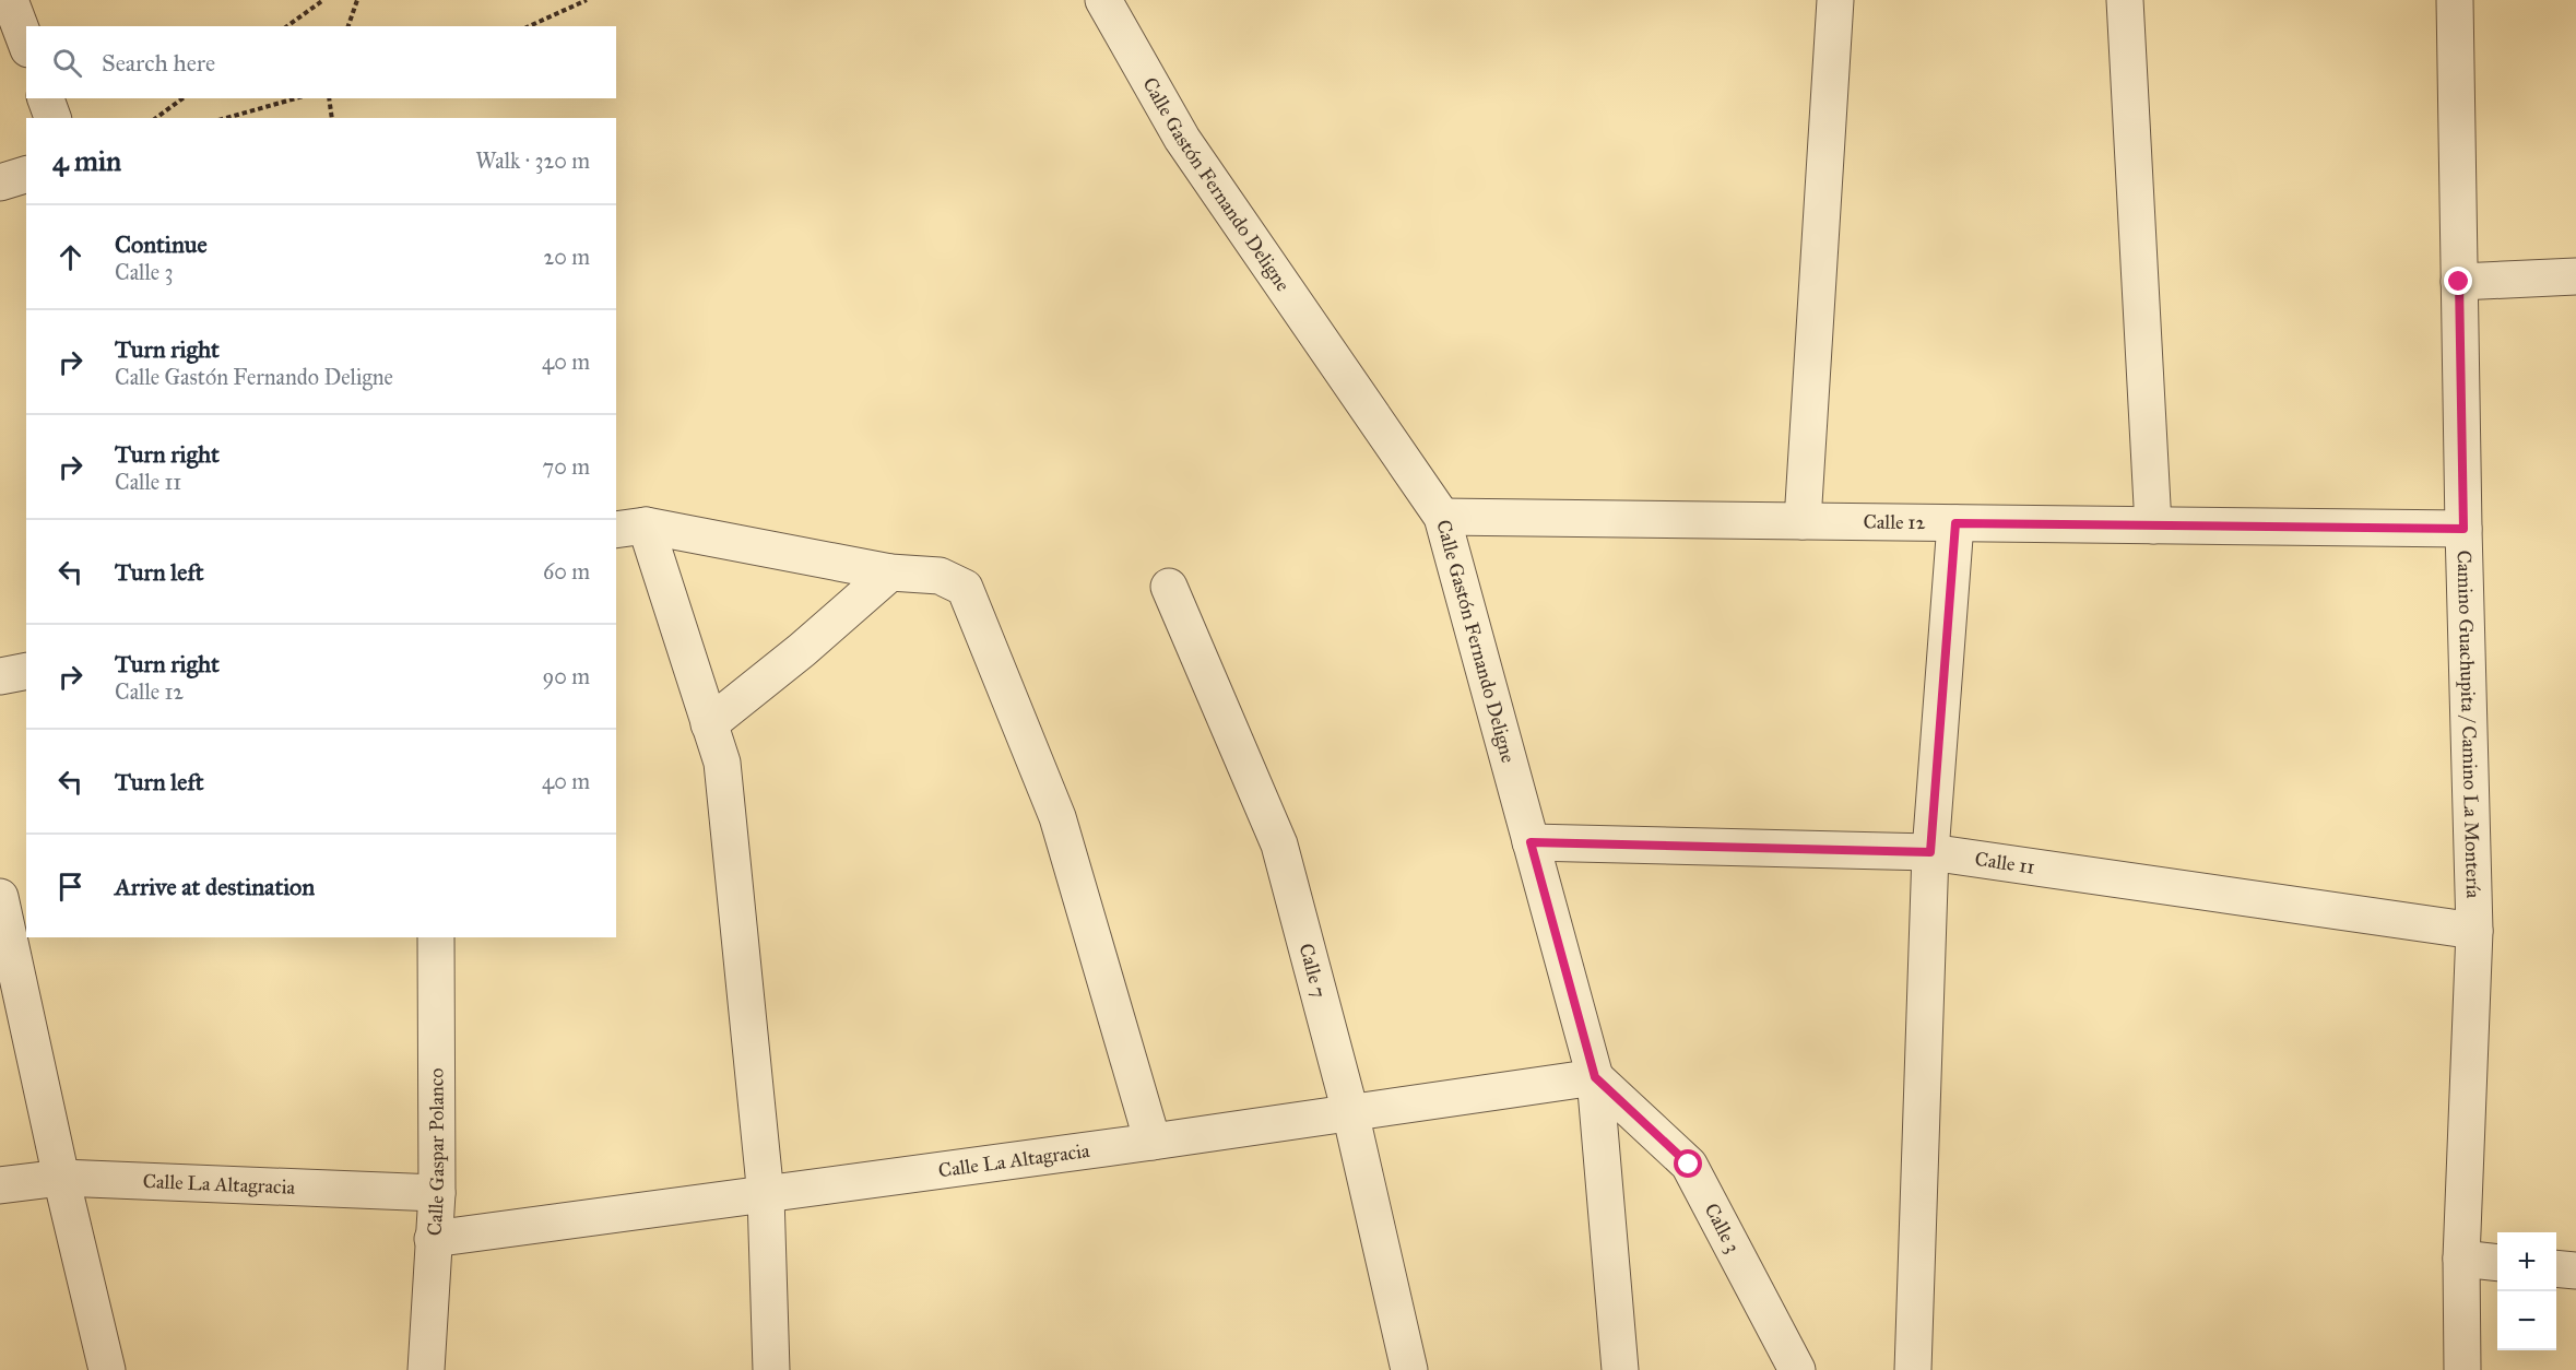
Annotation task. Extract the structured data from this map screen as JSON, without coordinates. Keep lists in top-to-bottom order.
{
  "streets": {
    "street": [
      "Calle Gastón Fernando Deligne",
      "Calle 12",
      "Camino Guachupita / Camino La Montería",
      "Calle 11",
      "Calle 7",
      "Calle Gaspar Polanco",
      "Calle La Altagracia",
      "Calle 3"
    ]
  },
  "crossings": [
    ["Calle Gastón Fernando Deligne", "Calle 12"],
    ["Calle Gastón Fernando Deligne", "Calle 11"],
    ["Calle Gastón Fernando Deligne", "Calle La Altagracia"],
    ["Calle Gastón Fernando Deligne", "Calle 3"],
    ["Calle 12", "Camino Guachupita / Camino La Montería"],
    ["Camino Guachupita / Camino La Montería", "Calle 11"],
    ["Calle 7", "Calle La Altagracia"],
    ["Calle Gaspar Polanco", "Calle La Altagracia"],
    ["Calle La Altagracia", "Calle 3"]
  ],
  "page": {
    "search": "Search here",
    "heading": ["4 min", "Walk · 320 m"],
    "list": [
      ["Continue", "Calle 3", "20 m"],
      ["Turn right", "Calle Gastón Fernando Deligne", "40 m"],
      ["Turn right", "Calle 11", "70 m"],
      ["Turn left", "60 m"],
      ["Turn right", "Calle 12", "90 m"],
      ["Turn left", "40 m"],
      "Arrive at destination"
    ],
    "map_buttons": ["+", "−"]
  }
}
